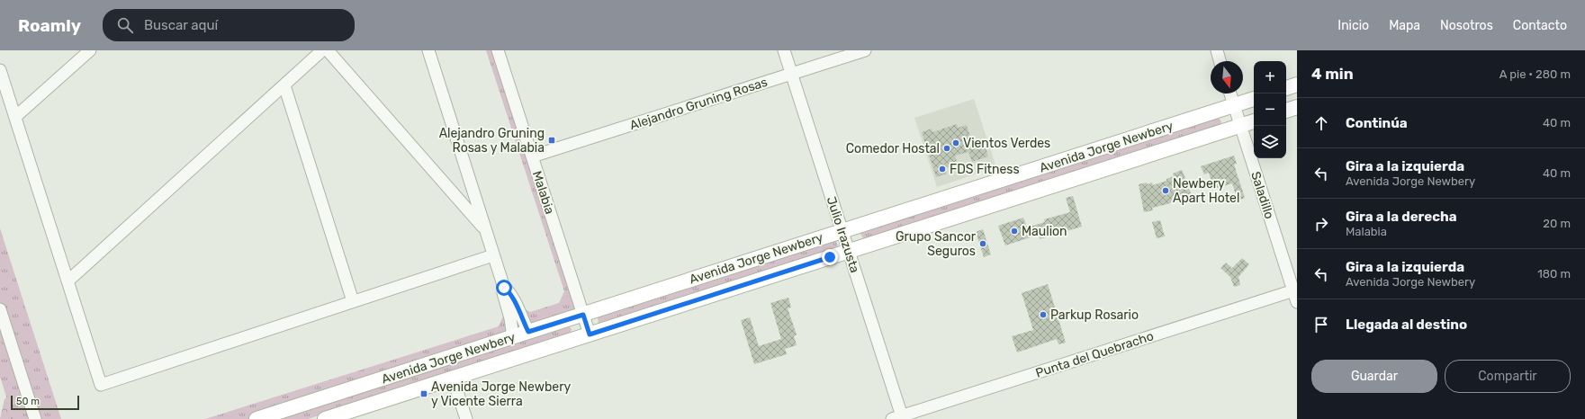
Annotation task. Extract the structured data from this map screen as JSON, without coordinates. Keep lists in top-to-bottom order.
{
  "streets": {
    "main road": ["Avenida Jorge Newbery"],
    "street": [
      "Alejandro Gruning Rosas",
      "Malabia",
      "Saladillo",
      "Julio Irazusta",
      "Punta del Quebracho"
    ]
  },
  "crossings": [
    ["Alejandro Gruning Rosas", "Malabia"],
    ["Alejandro Gruning Rosas", "Julio Irazusta"],
    ["Avenida Jorge Newbery", "Malabia"],
    ["Avenida Jorge Newbery", "Saladillo"],
    ["Avenida Jorge Newbery", "Julio Irazusta"],
    ["Saladillo", "Punta del Quebracho"],
    ["Julio Irazusta", "Punta del Quebracho"]
  ],
  "places": {
    "transit": ["Alejandro Gruning Rosas y Malabia", "Avenida Jorge Newbery y Vicente Sierra"],
    "other": [
      "Vientos Verdes",
      "Comedor Hostal",
      "FDS Fitness",
      "Newbery Apart Hotel",
      "Maulion",
      "Grupo Sancor Seguros",
      "Parkup Rosario"
    ]
  },
  "scale_bar": "50 m",
  "north": "bottom",
  "page": {
    "header": "Roamly",
    "search": "Buscar aquí",
    "nav": [
      "Inicio",
      "Mapa",
      "Nosotros",
      "Contacto"
    ],
    "heading": ["4 min", "A pie · 280 m"],
    "map_buttons": ["+", "−"],
    "list": [
      ["Continúa", "40 m"],
      ["Gira a la izquierda", "Avenida Jorge Newbery", "40 m"],
      ["Gira a la derecha", "Malabia", "20 m"],
      ["Gira a la izquierda", "Avenida Jorge Newbery", "180 m"],
      "Llegada al destino"
    ],
    "buttons": ["Guardar", "Compartir"],
    "scale": "50 m"
  }
}
